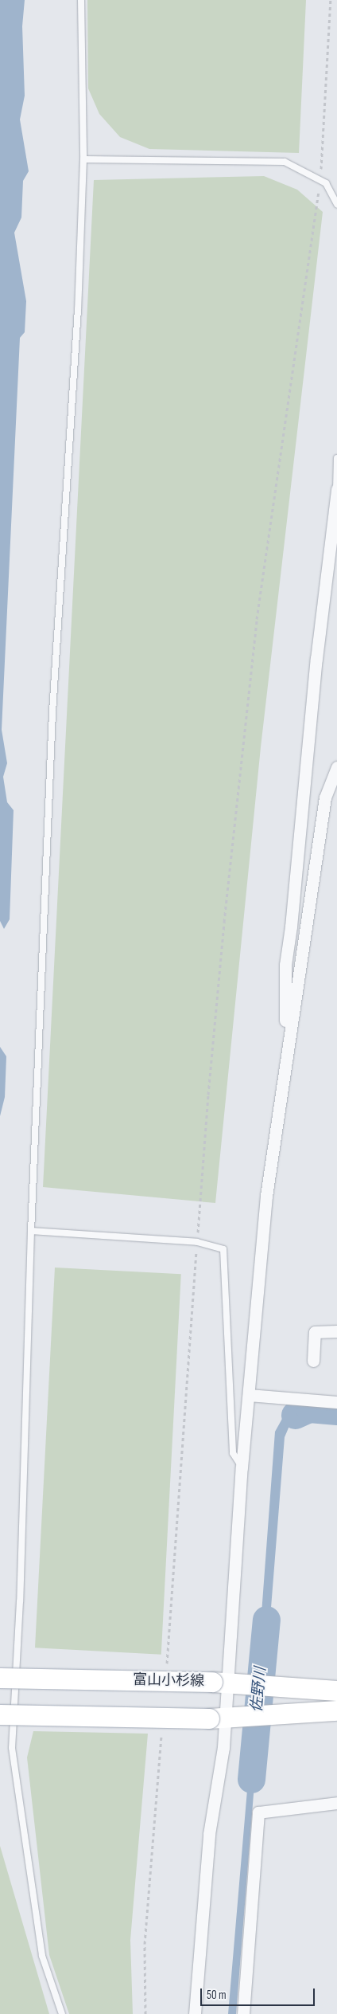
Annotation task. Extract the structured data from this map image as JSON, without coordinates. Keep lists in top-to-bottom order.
{
  "streets": {
    "main road": ["富山小杉線"]
  },
  "water": ["佐野川"],
  "scale_bar": "50 m"
}
